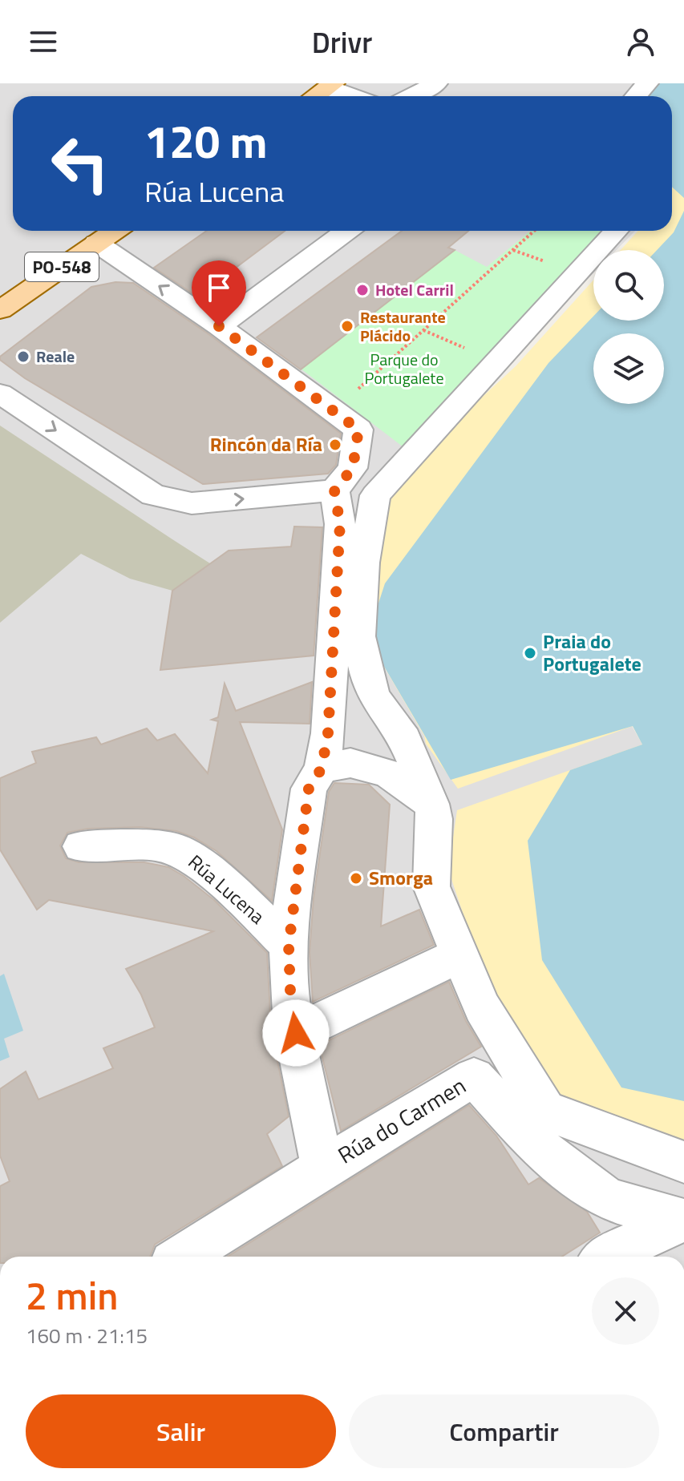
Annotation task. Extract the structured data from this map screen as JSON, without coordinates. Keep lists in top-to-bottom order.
{
  "streets": {
    "main road": ["PO-548"],
    "street": ["Rúa Lucena", "Rúa do Carmen"]
  },
  "crossings": [
    ["Rúa Lucena", "Rúa do Carmen"]
  ],
  "parks": ["Parque do Portugalete"],
  "places": [
    "Hotel Carril",
    "Restaurante Plácido",
    "Reale",
    "Rincón da Ría",
    "Praia do Portugalete",
    "Smorga"
  ],
  "page": {
    "header": "Drivr",
    "turn": ["120 m", "Rúa Lucena"],
    "heading": ["2 min", "160 m · 21:15"],
    "buttons": ["Salir", "Compartir"]
  }
}
